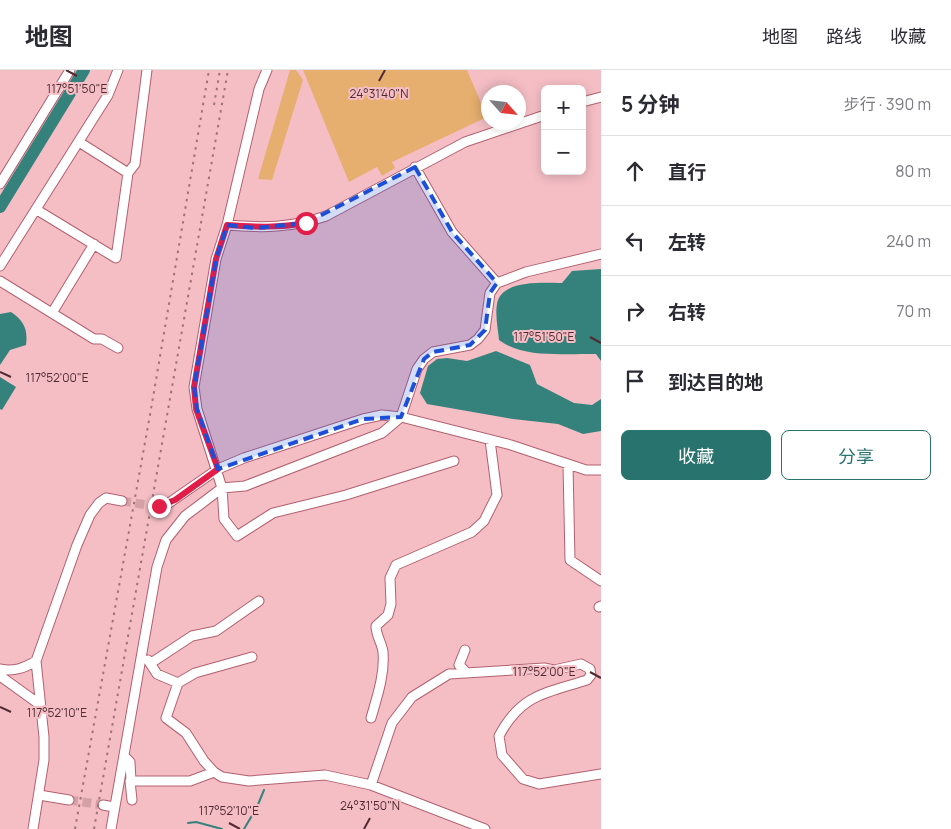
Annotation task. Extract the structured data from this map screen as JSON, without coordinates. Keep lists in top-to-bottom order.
{
  "north": "bottom right",
  "page": {
    "header": "地图",
    "nav": ["地图", "路线", "收藏"],
    "heading": ["5 分钟", "步行 · 390 m"],
    "map_buttons": ["+", "−"],
    "list": [
      ["直行", "80 m"],
      ["左转", "240 m"],
      ["右转", "70 m"],
      "到达目的地"
    ],
    "buttons": ["收藏", "分享"]
  },
  "coordinates": [
    "117°51'50\"E",
    "24°31'40\"N",
    "117°52'00\"E",
    "117°52'10\"E",
    "24°31'50\"N"
  ]
}
